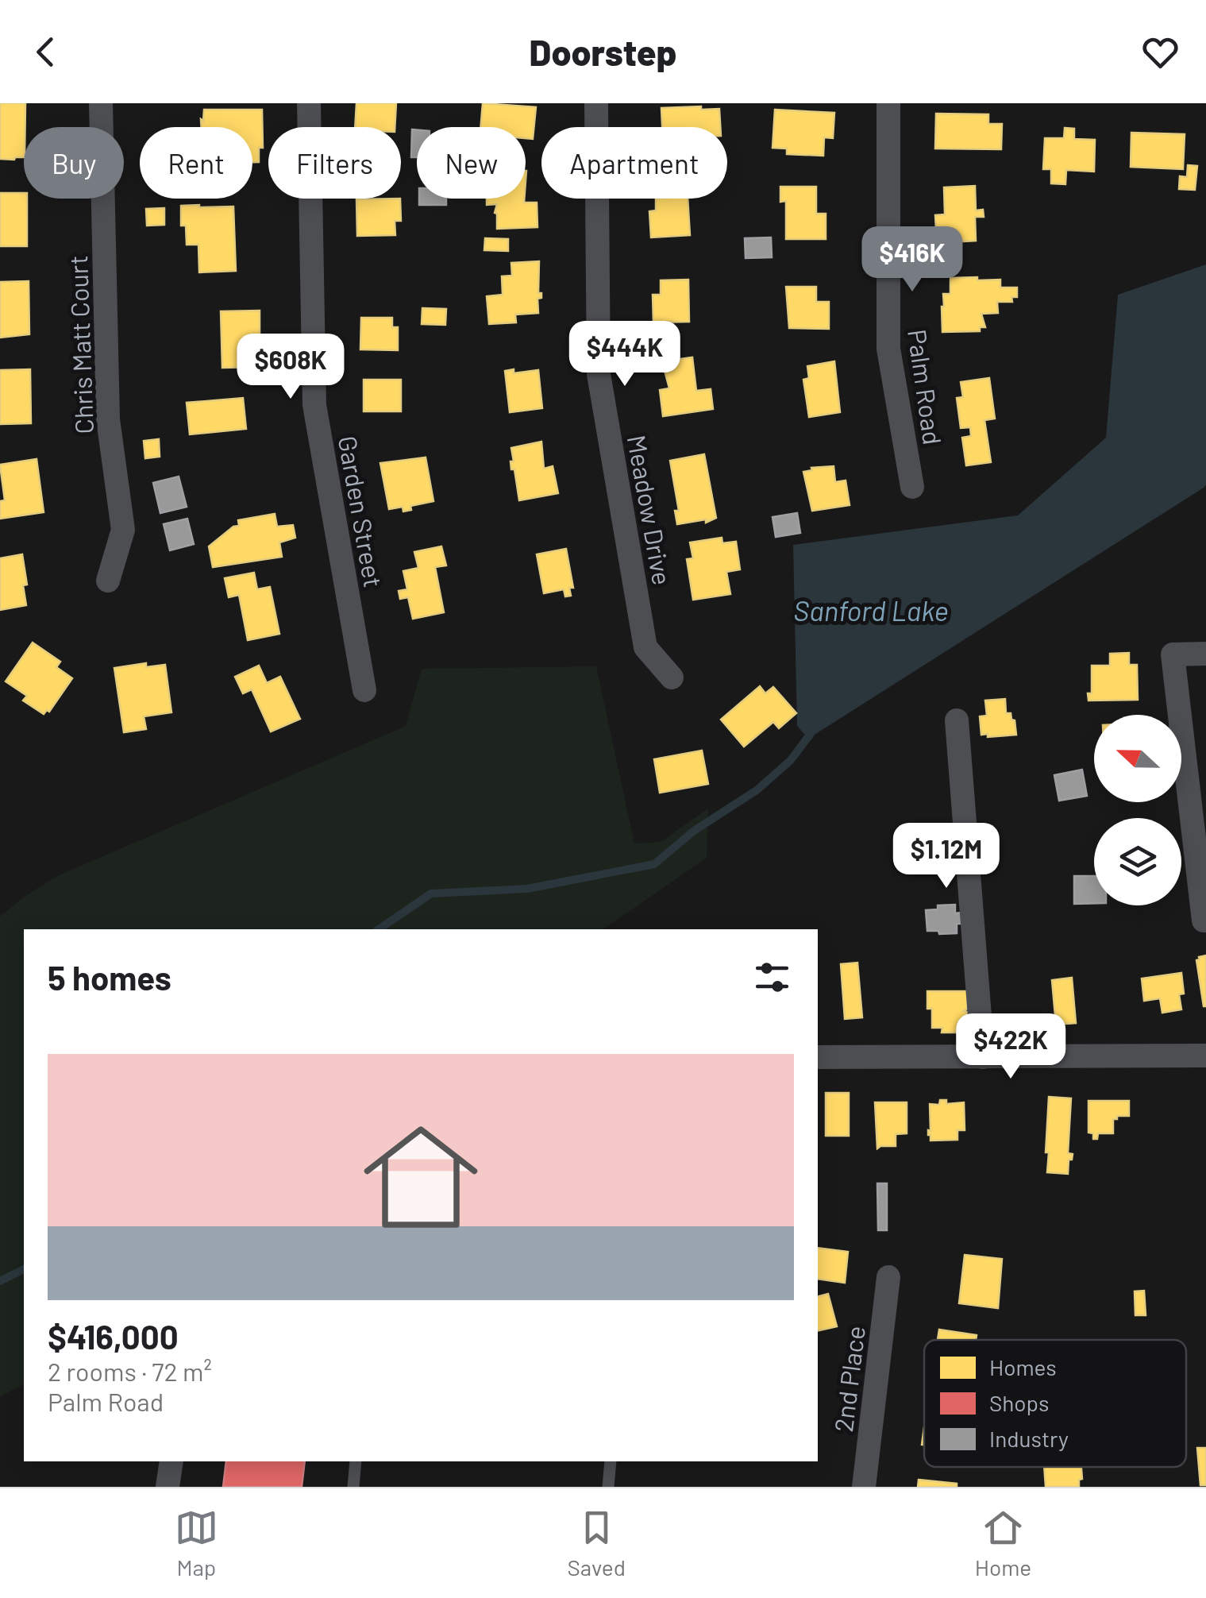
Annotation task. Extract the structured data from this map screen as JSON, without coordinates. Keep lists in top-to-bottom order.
{
  "streets": {
    "street": [
      "Chris Matt Court",
      "Palm Road",
      "Meadow Drive",
      "Garden Street",
      "2nd Place"
    ]
  },
  "water": ["Sanford Lake"],
  "legend": ["Homes", "Shops", "Industry"],
  "north": "left",
  "page": {
    "header": "Doorstep",
    "chip": [
      "Buy",
      "Rent",
      "Filters",
      "New",
      "Apartment"
    ],
    "price": [
      "$416K",
      "$444K",
      "$608K",
      "$1.12M",
      "$422K"
    ],
    "heading": "5 homes",
    "list": [
      {
        "name": "$416,000",
        "note": "2 rooms · 72 m² · Palm Road"
      }
    ],
    "tabs": ["Map", "Saved", "Home"]
  }
}
